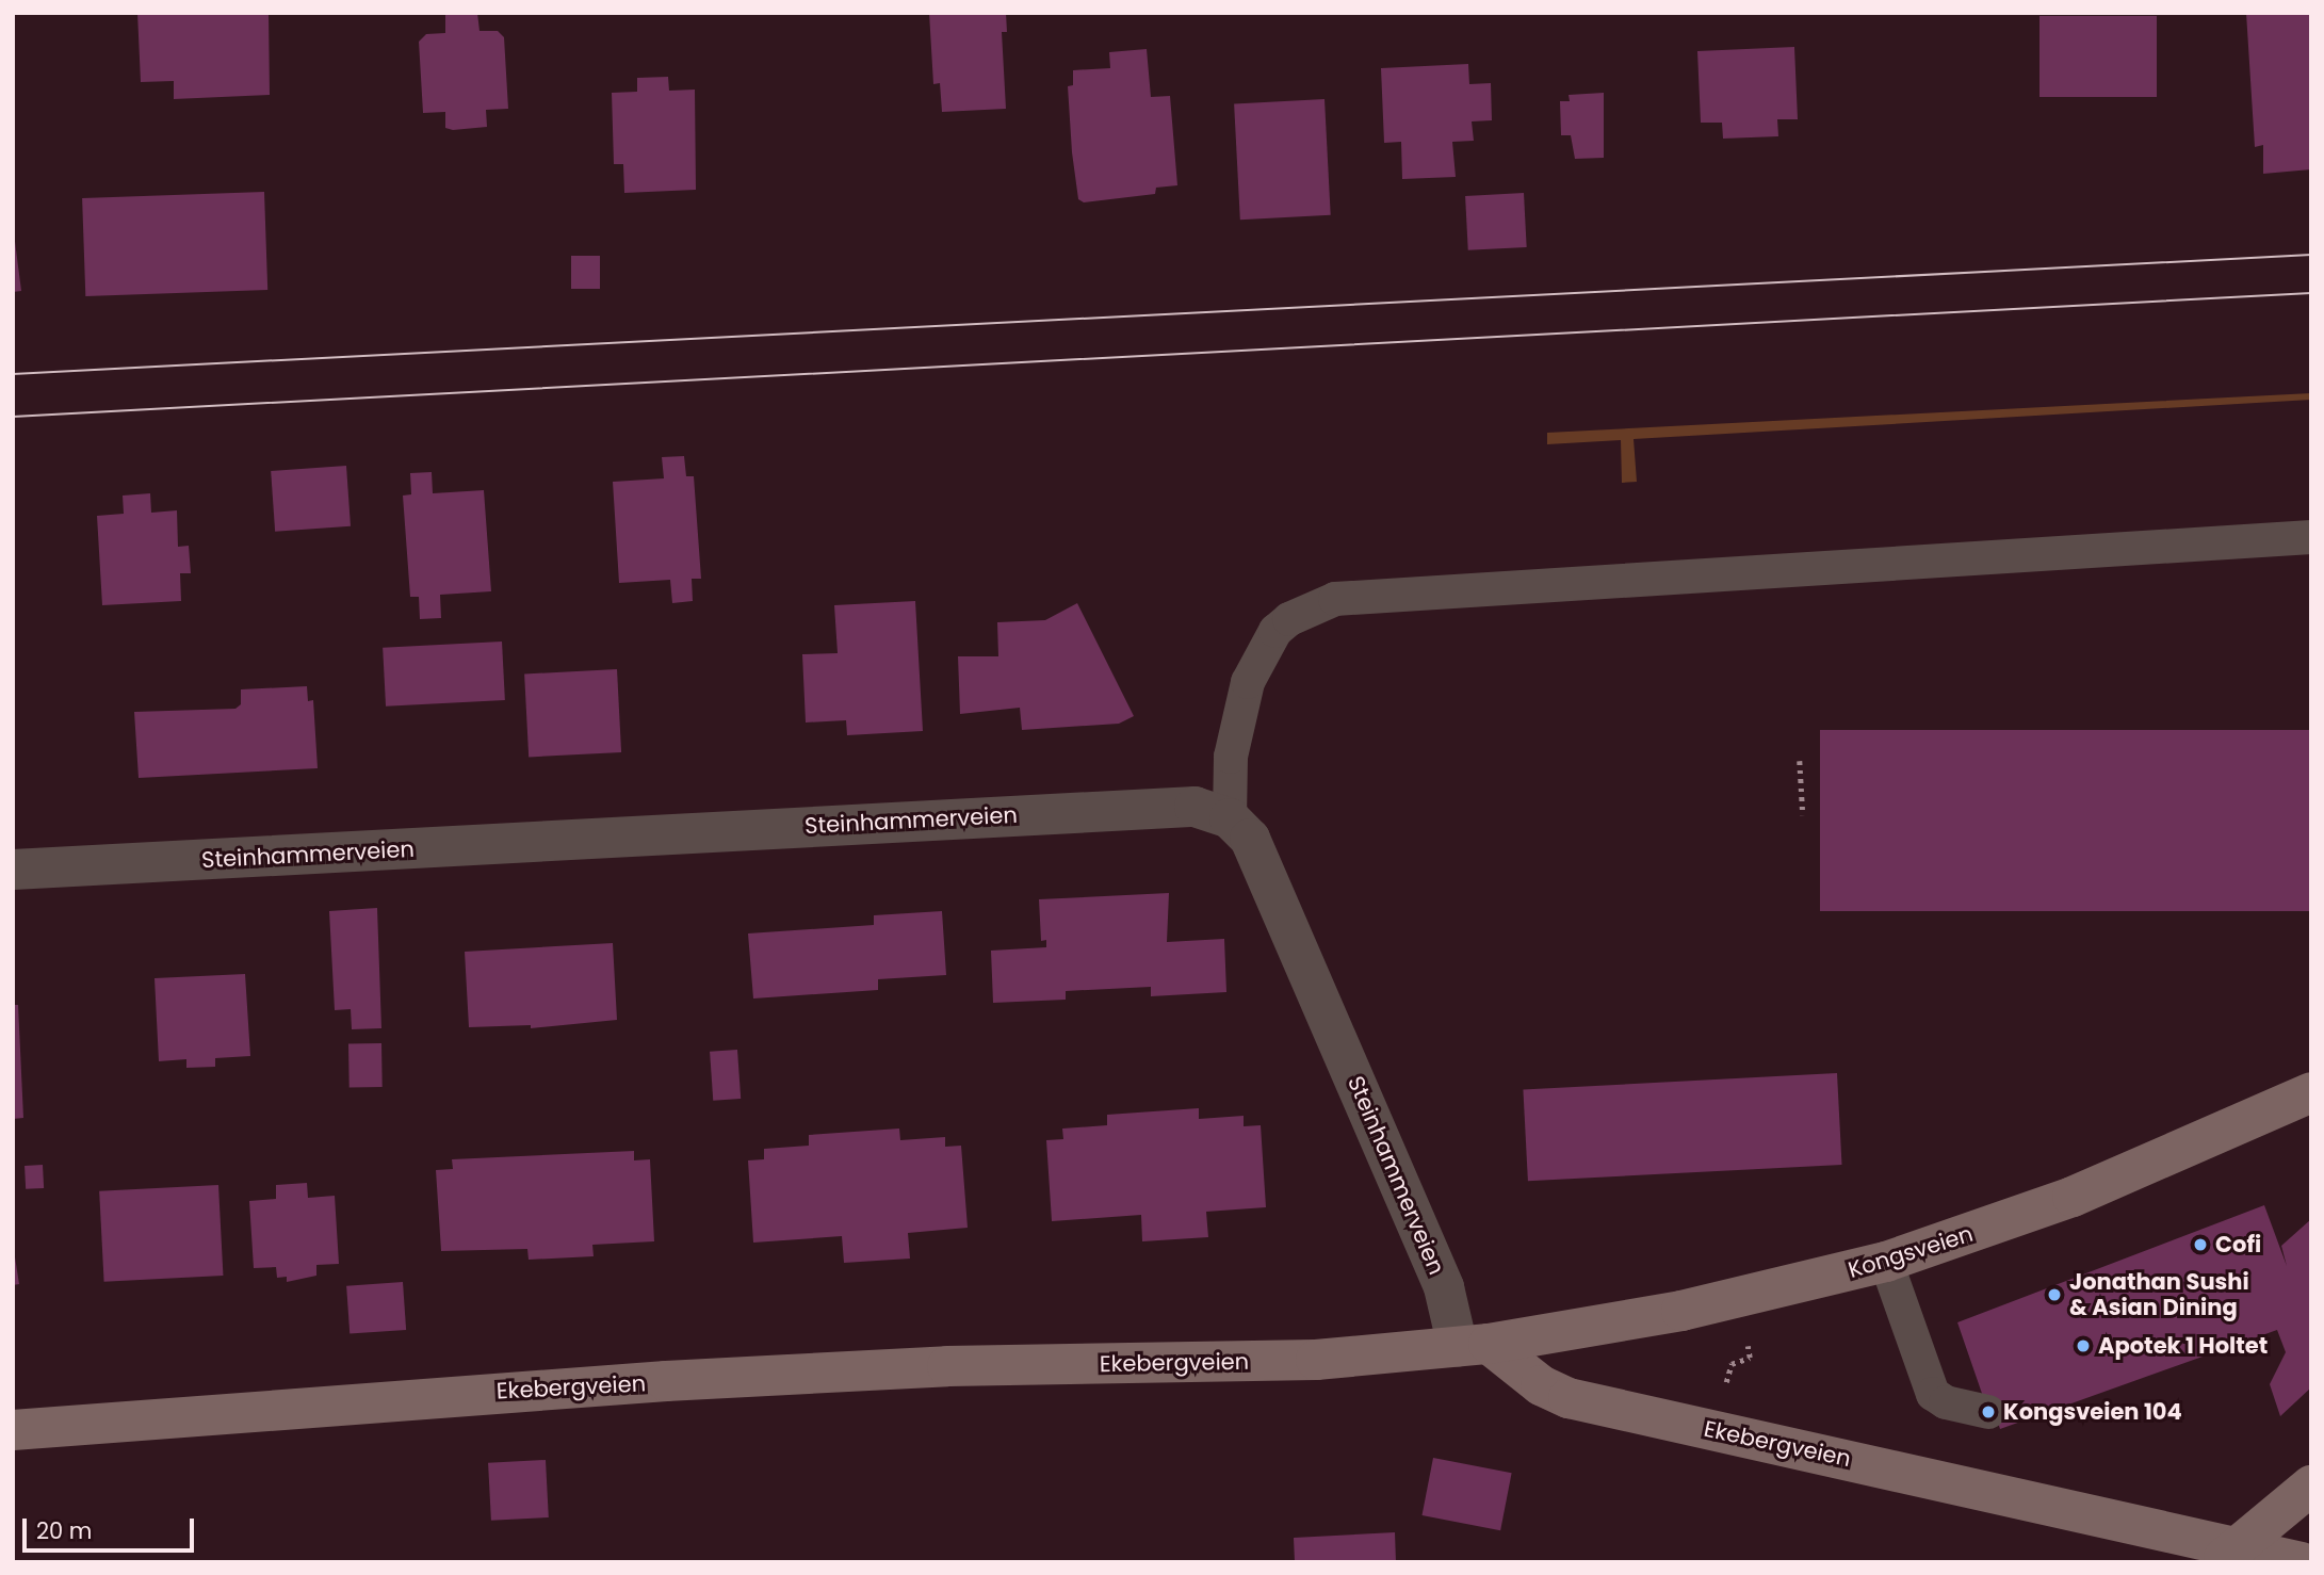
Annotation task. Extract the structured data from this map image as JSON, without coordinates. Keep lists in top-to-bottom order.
{
  "streets": {
    "main road": ["Kongsveien", "Ekebergveien"],
    "street": ["Steinhammerveien"]
  },
  "crossings": [
    ["Steinhammerveien", "Kongsveien"],
    ["Steinhammerveien", "Ekebergveien"],
    ["Kongsveien", "Ekebergveien"]
  ],
  "places": [
    "Cofi",
    "Jonathan Sushi & Asian Dining",
    "Apotek 1 Holtet",
    "Kongsveien 104"
  ],
  "scale_bar": "20 m"
}
